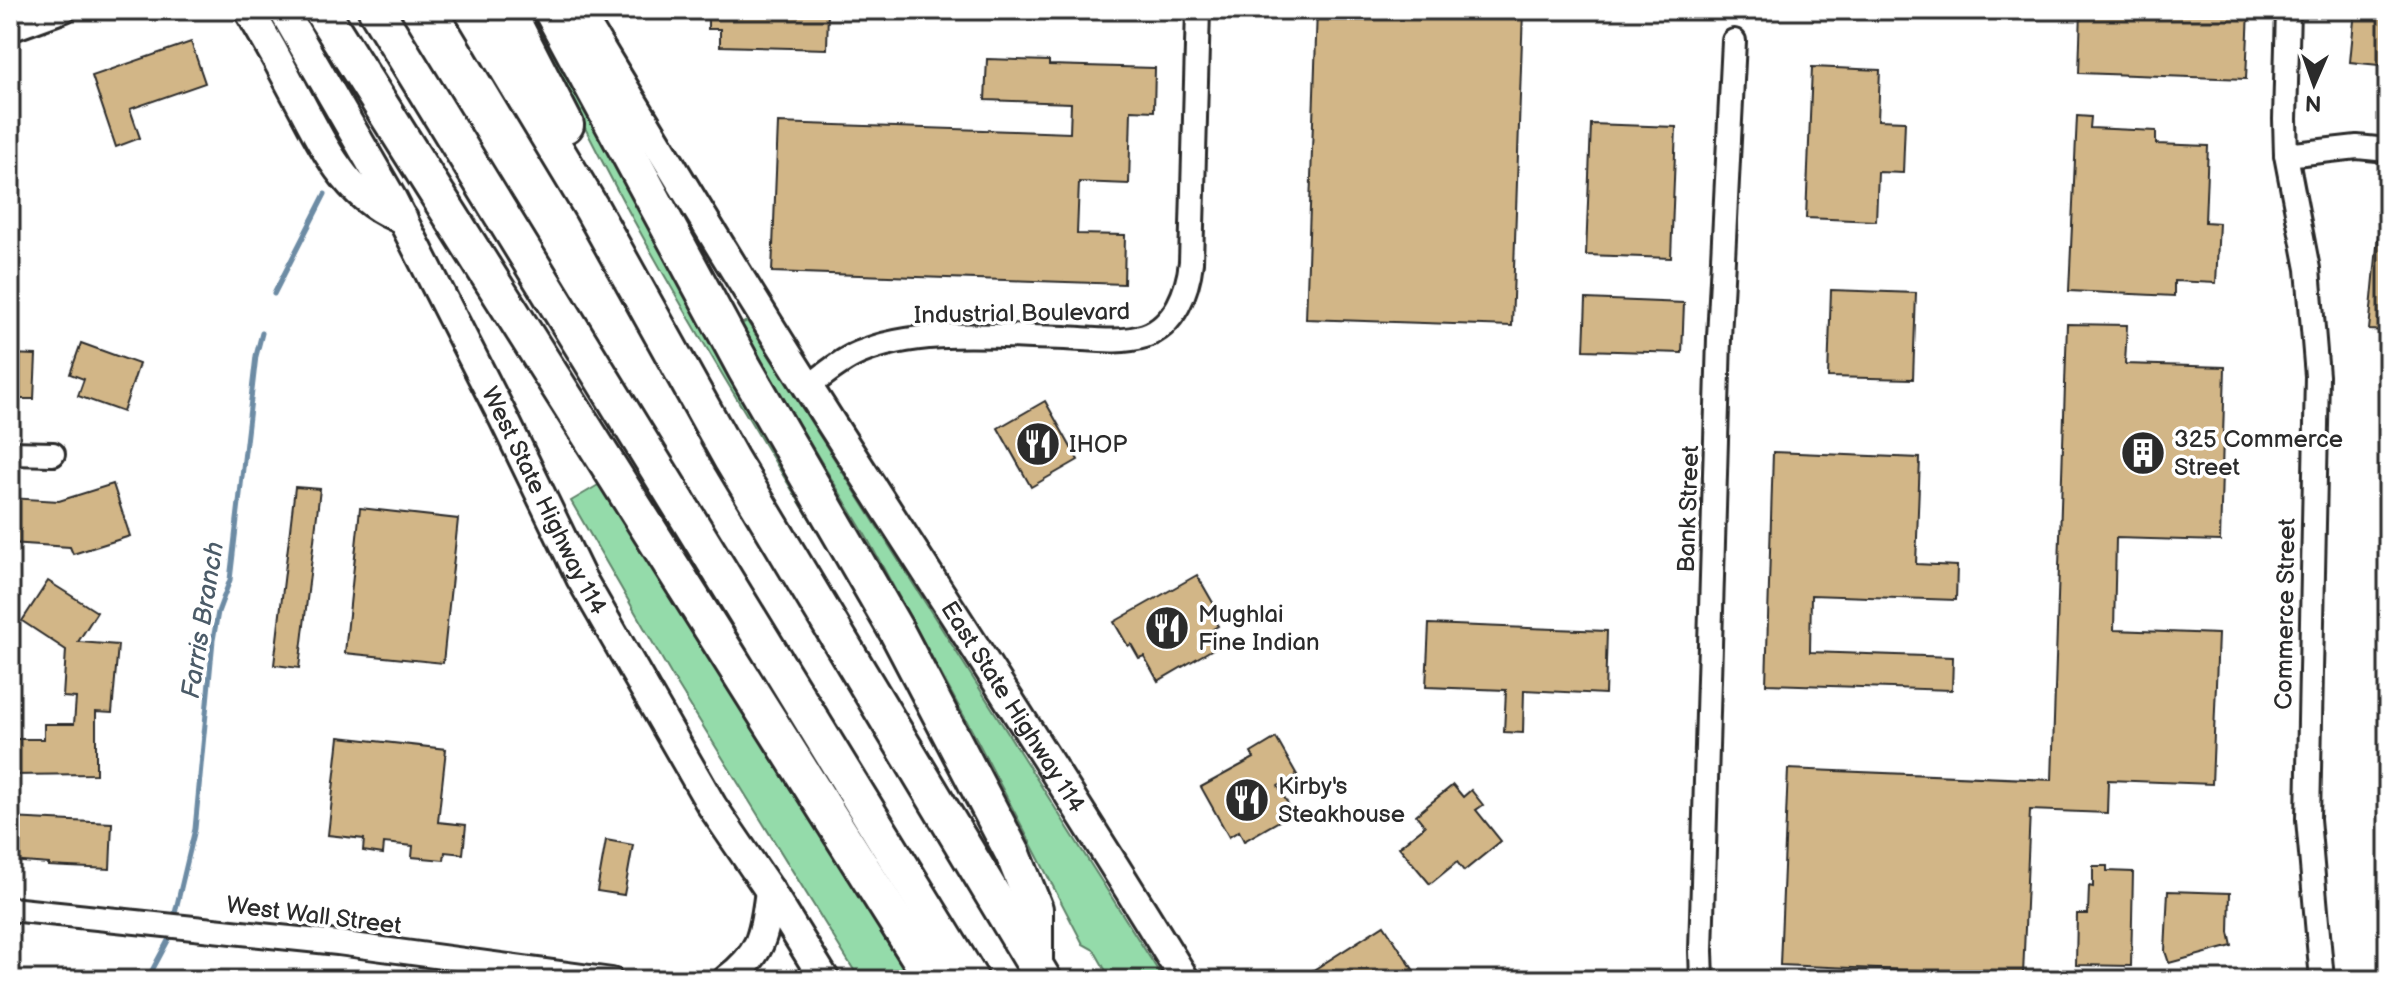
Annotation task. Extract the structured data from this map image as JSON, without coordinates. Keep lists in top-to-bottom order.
{
  "streets": {
    "main road": ["West State Highway 114", "East State Highway 114"],
    "street": [
      "Industrial Boulevard",
      "Bank Street",
      "Commerce Street",
      "West Wall Street"
    ]
  },
  "crossings": [
    ["Industrial Boulevard", "East State Highway 114"]
  ],
  "water": ["Farris Branch"],
  "places": {
    "restaurant": ["IHOP", "Mughlai Fine Indian", "Kirby's Steakhouse"],
    "building": ["325 Commerce Street"]
  },
  "north": "bottom"
}
